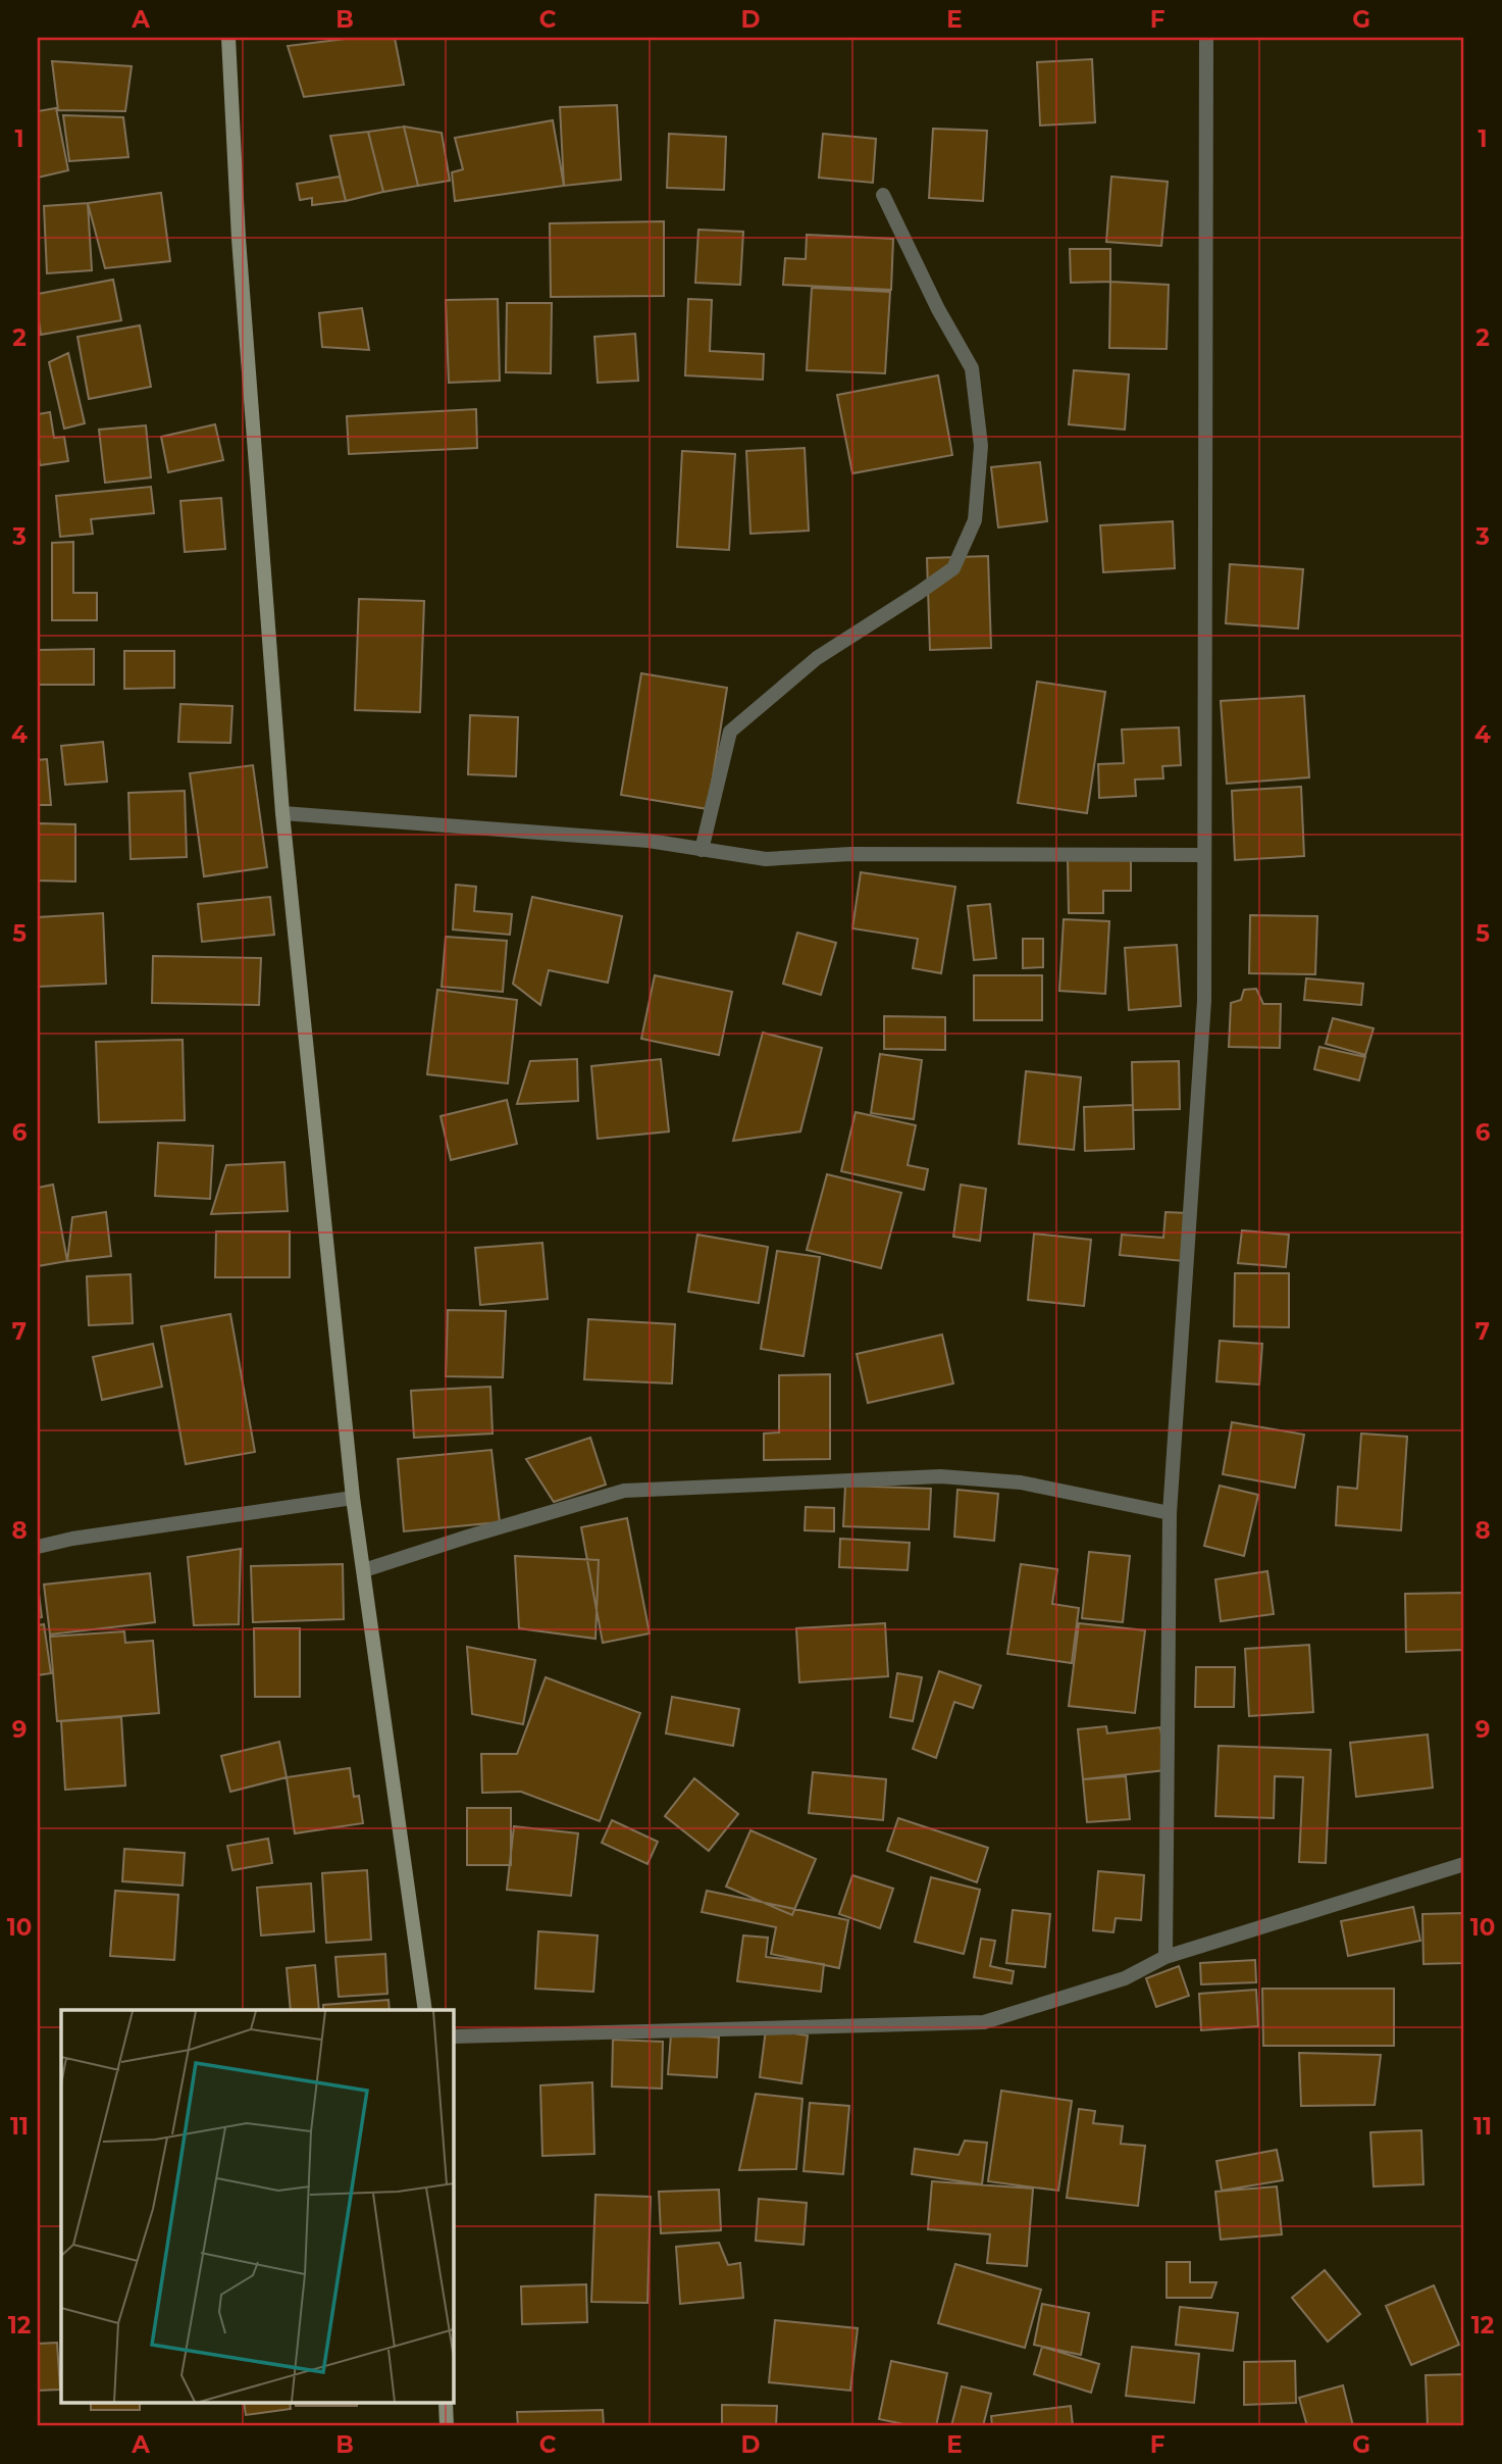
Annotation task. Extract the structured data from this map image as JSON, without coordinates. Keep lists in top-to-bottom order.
{
  "grid": {
    "columns": [
      "A",
      "B",
      "C",
      "D",
      "E",
      "F",
      "G"
    ],
    "rows": [
      "1",
      "2",
      "3",
      "4",
      "5",
      "6",
      "7",
      "8",
      "9",
      "10",
      "11",
      "12"
    ]
  }
}
